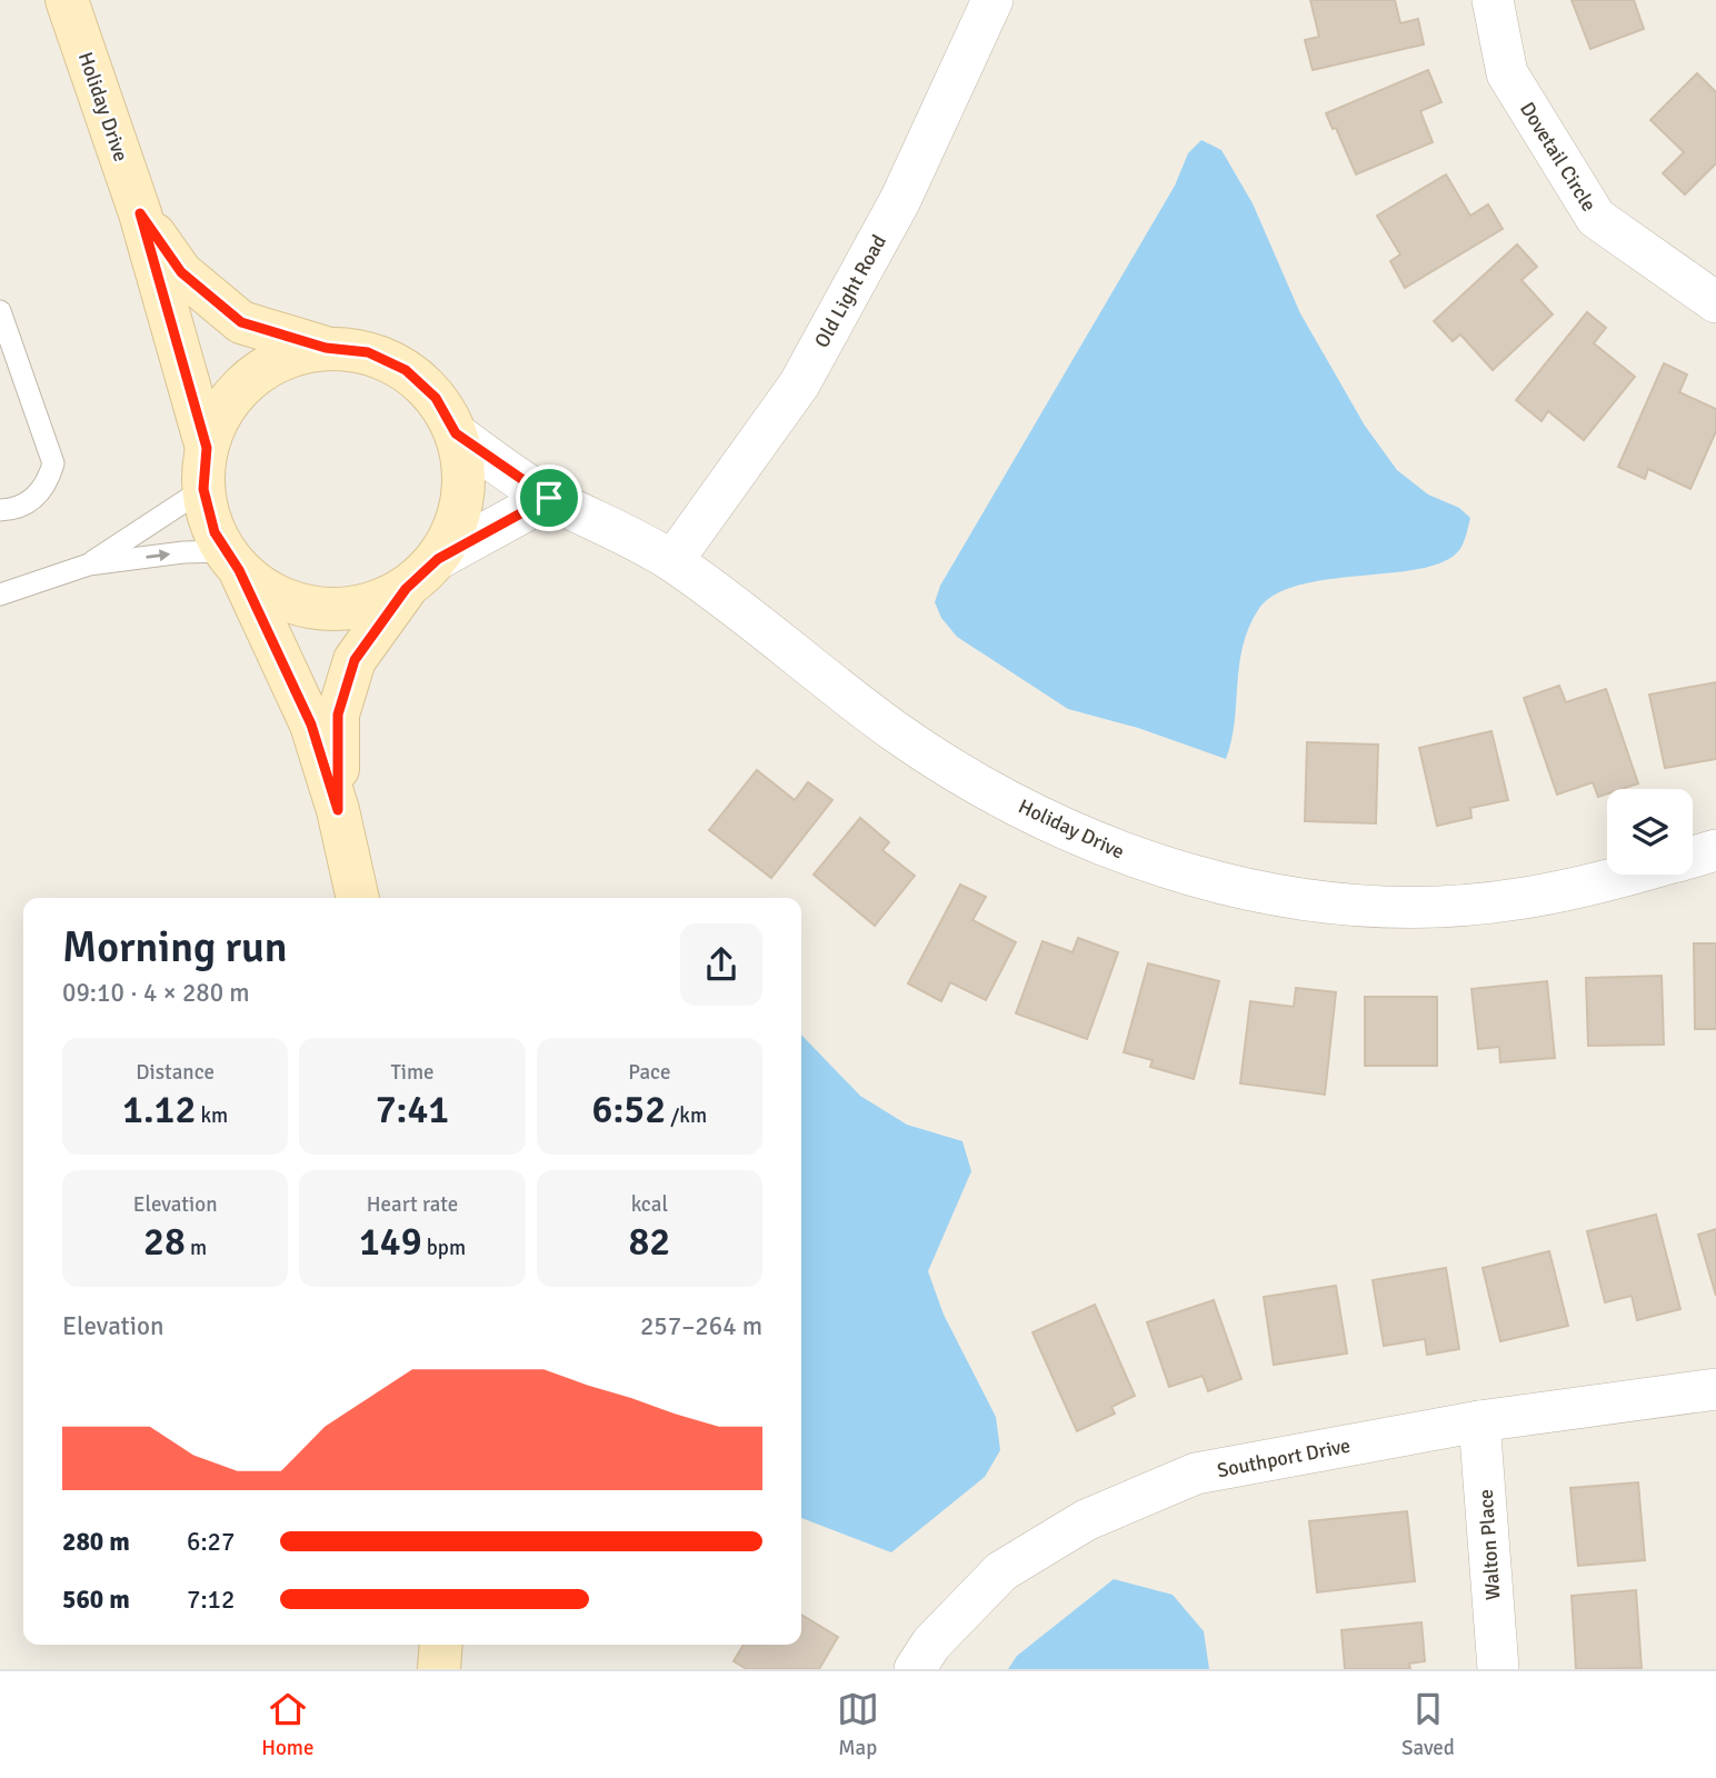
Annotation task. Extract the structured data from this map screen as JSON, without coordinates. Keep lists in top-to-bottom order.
{
  "streets": {
    "main road": ["Holiday Drive"],
    "street": [
      "Dovetail Circle",
      "Old Light Road",
      "Southport Drive",
      "Walton Place"
    ]
  },
  "crossings": [
    ["Holiday Drive", "Old Light Road"],
    ["Southport Drive", "Walton Place"]
  ],
  "page": {
    "heading": ["Morning run", "09:10 · 4 × 280 m"],
    "stats": [
      ["Distance", "1.12 km"],
      ["Time", "7:41"],
      ["Pace", "6:52 /km"],
      ["Elevation", "28 m"],
      ["Heart rate", "149 bpm"],
      ["kcal", "82"]
    ],
    "chart": ["Elevation", "257–264 m"],
    "list": [
      {
        "name": "280 m",
        "note": "6:27"
      },
      {
        "name": "560 m",
        "note": "7:12"
      }
    ],
    "tabs": ["Home", "Map", "Saved"]
  }
}
